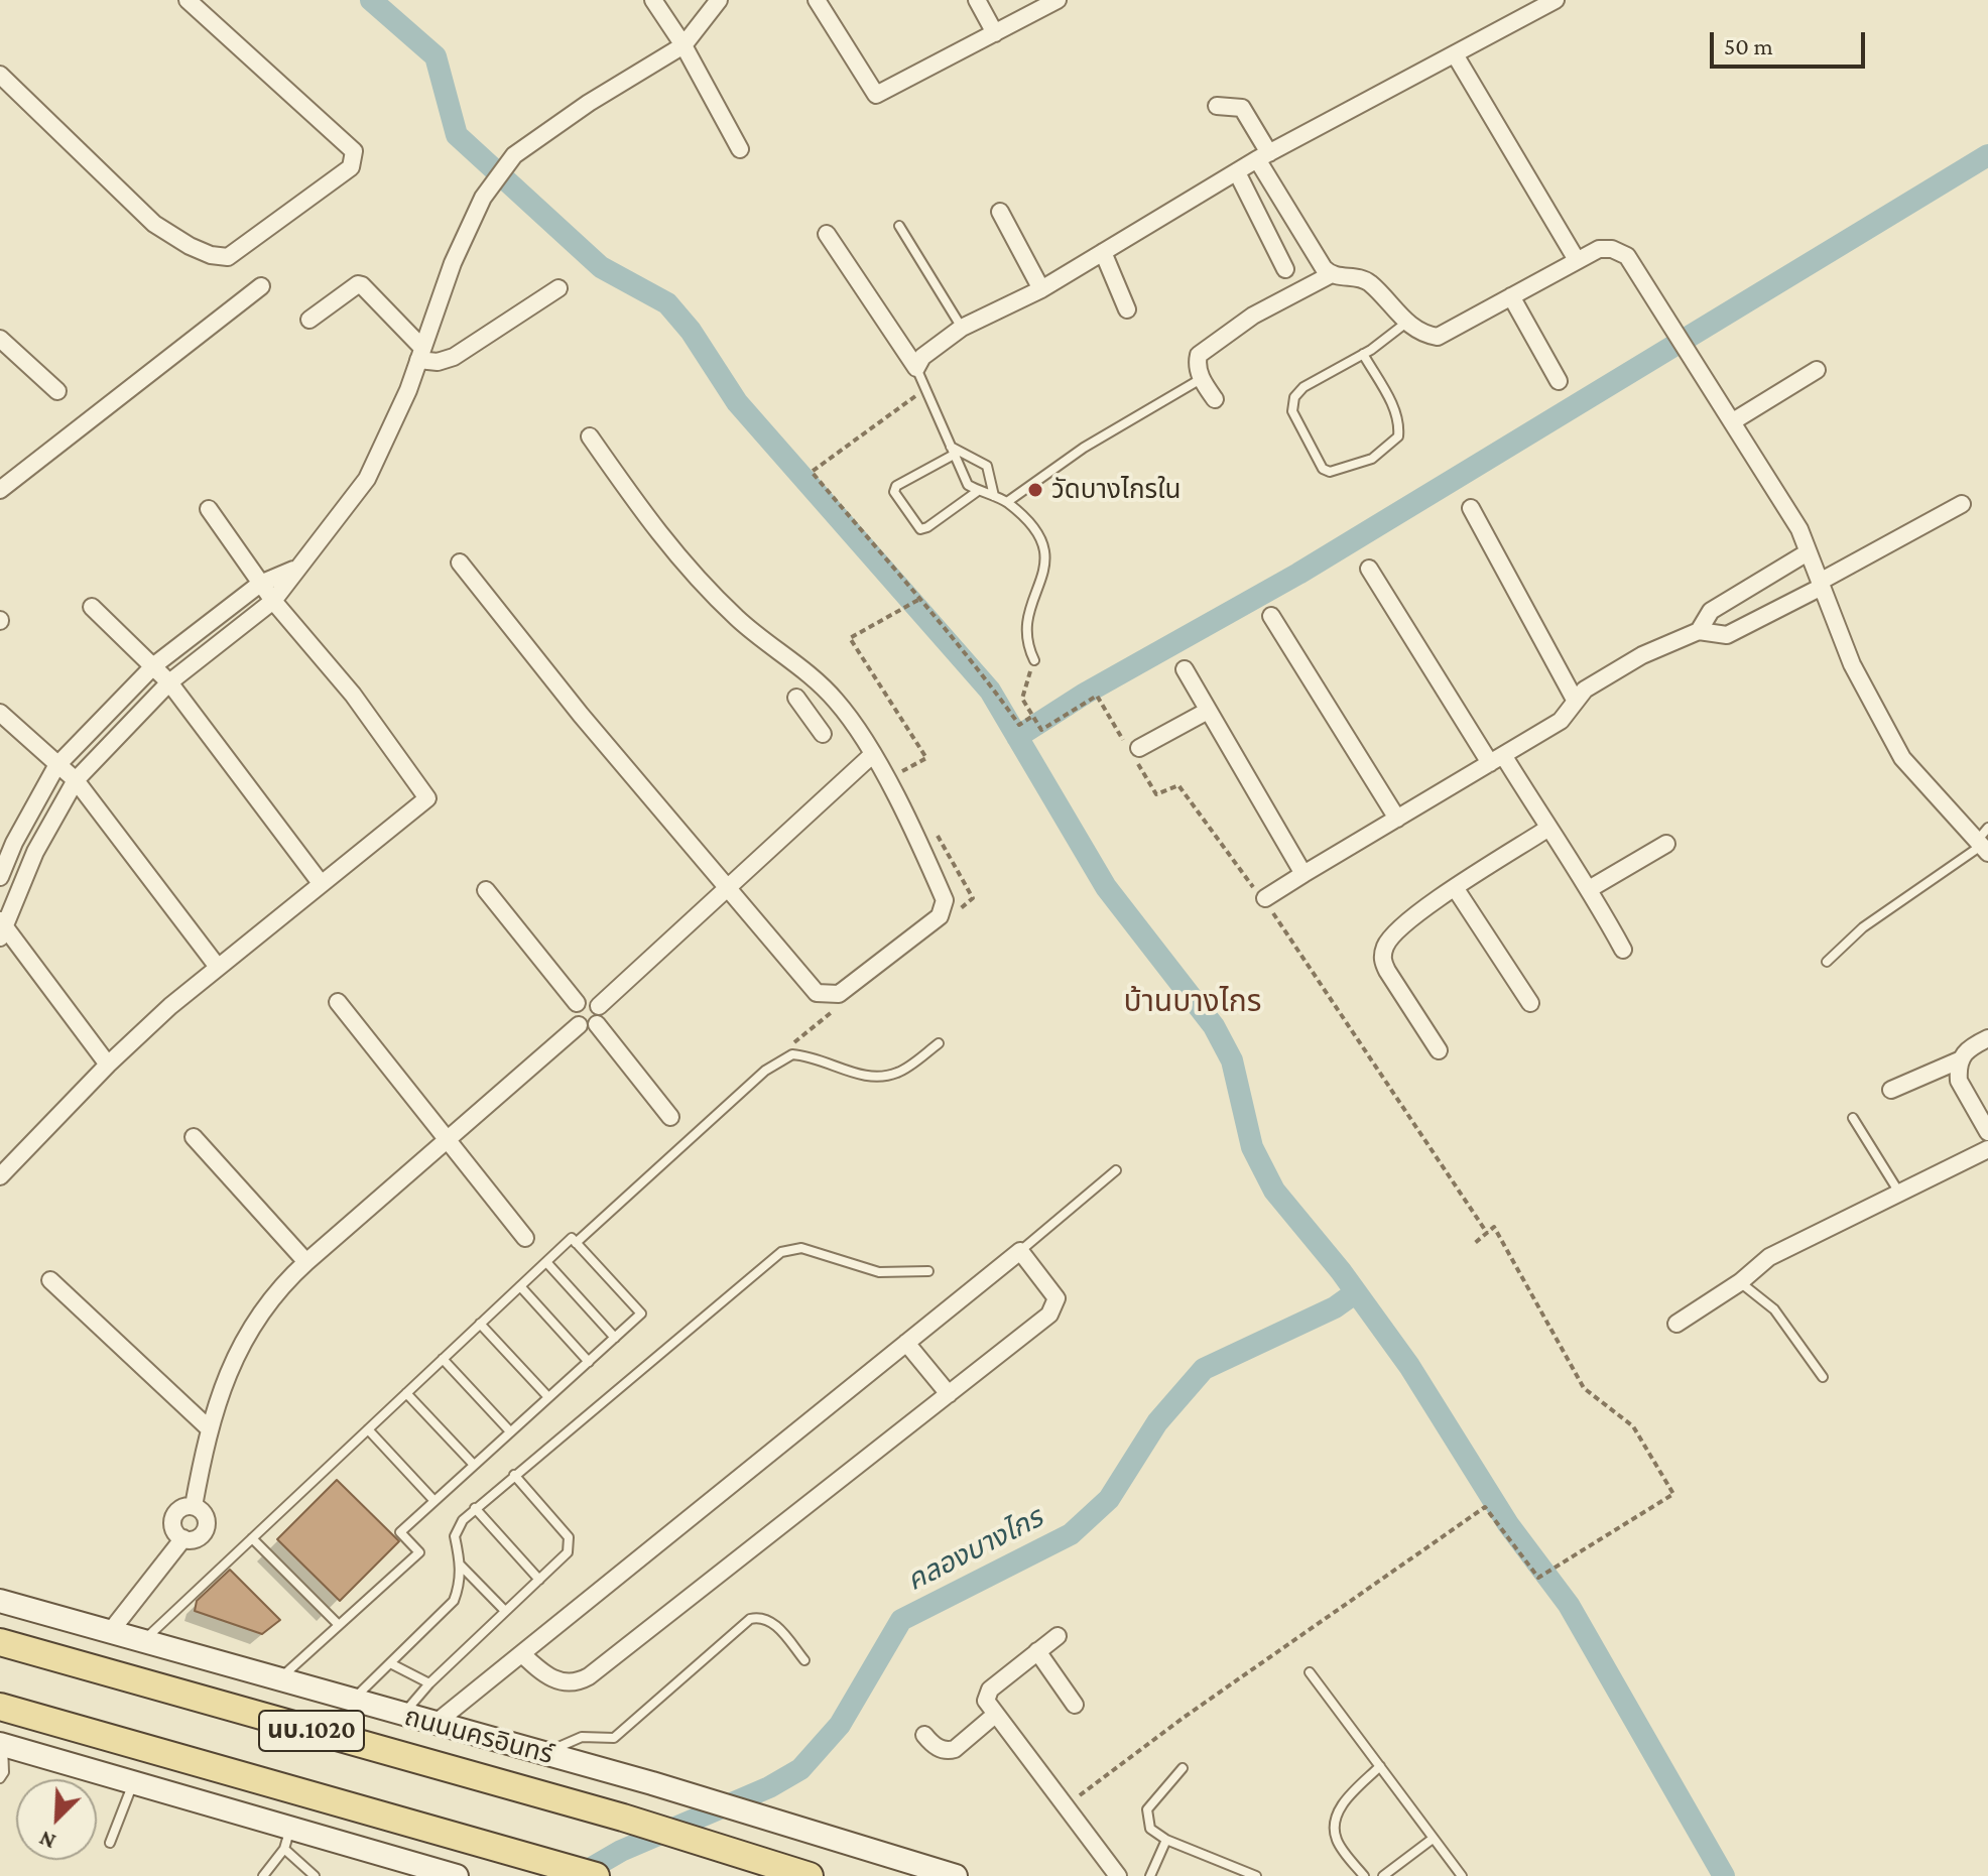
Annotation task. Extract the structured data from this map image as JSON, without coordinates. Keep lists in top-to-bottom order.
{
  "streets": {
    "main road": ["นบ.1020", "ถนนนครอินทร์"]
  },
  "districts": ["บ้านบางไกร"],
  "water": ["คลองบางไกร"],
  "places": ["วัดบางไกรใน"],
  "scale_bar": "50 m",
  "north": "bottom left"
}
